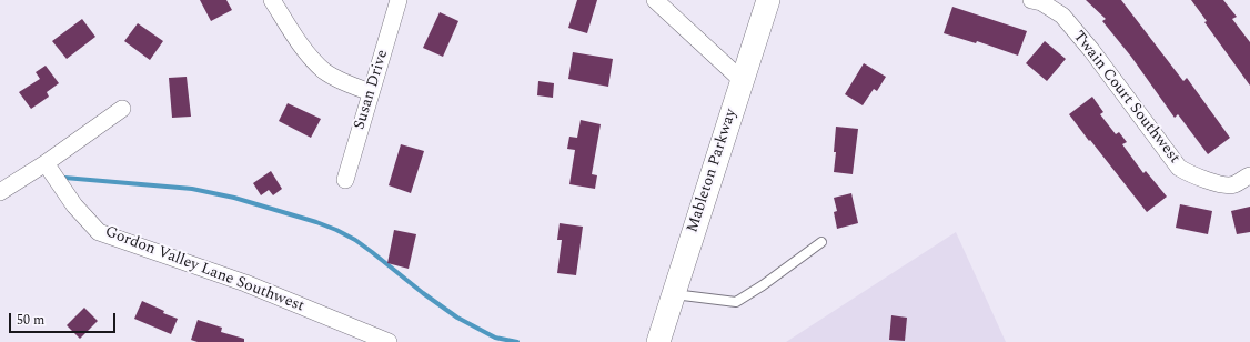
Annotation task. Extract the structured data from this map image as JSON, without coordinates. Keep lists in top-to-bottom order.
{
  "streets": {
    "main road": ["Mableton Parkway"],
    "street": ["Susan Drive", "Twain Court Southwest", "Gordon Valley Lane Southwest"]
  },
  "scale_bar": "50 m"
}
